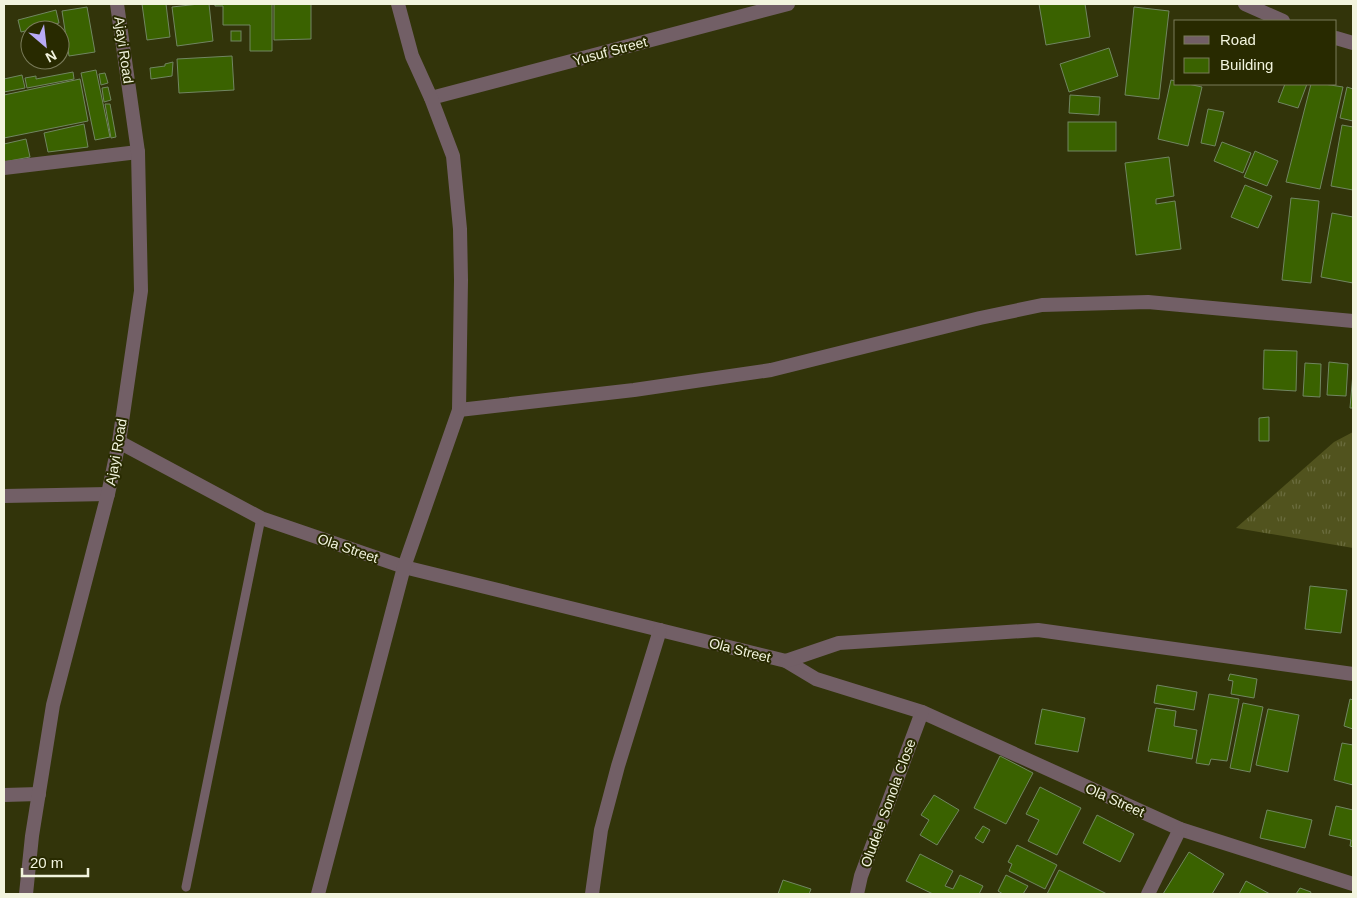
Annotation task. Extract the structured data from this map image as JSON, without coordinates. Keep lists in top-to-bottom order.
{
  "streets": {
    "street": [
      "Ajayi Road",
      "Yusuf Street",
      "Ola Street",
      "Oludele Sonola Close"
    ]
  },
  "crossings": [
    ["Ajayi Road", "Ola Street"],
    ["Ola Street", "Oludele Sonola Close"]
  ],
  "legend": ["Road", "Building"],
  "scale_bar": "20 m",
  "north": "bottom right"
}
